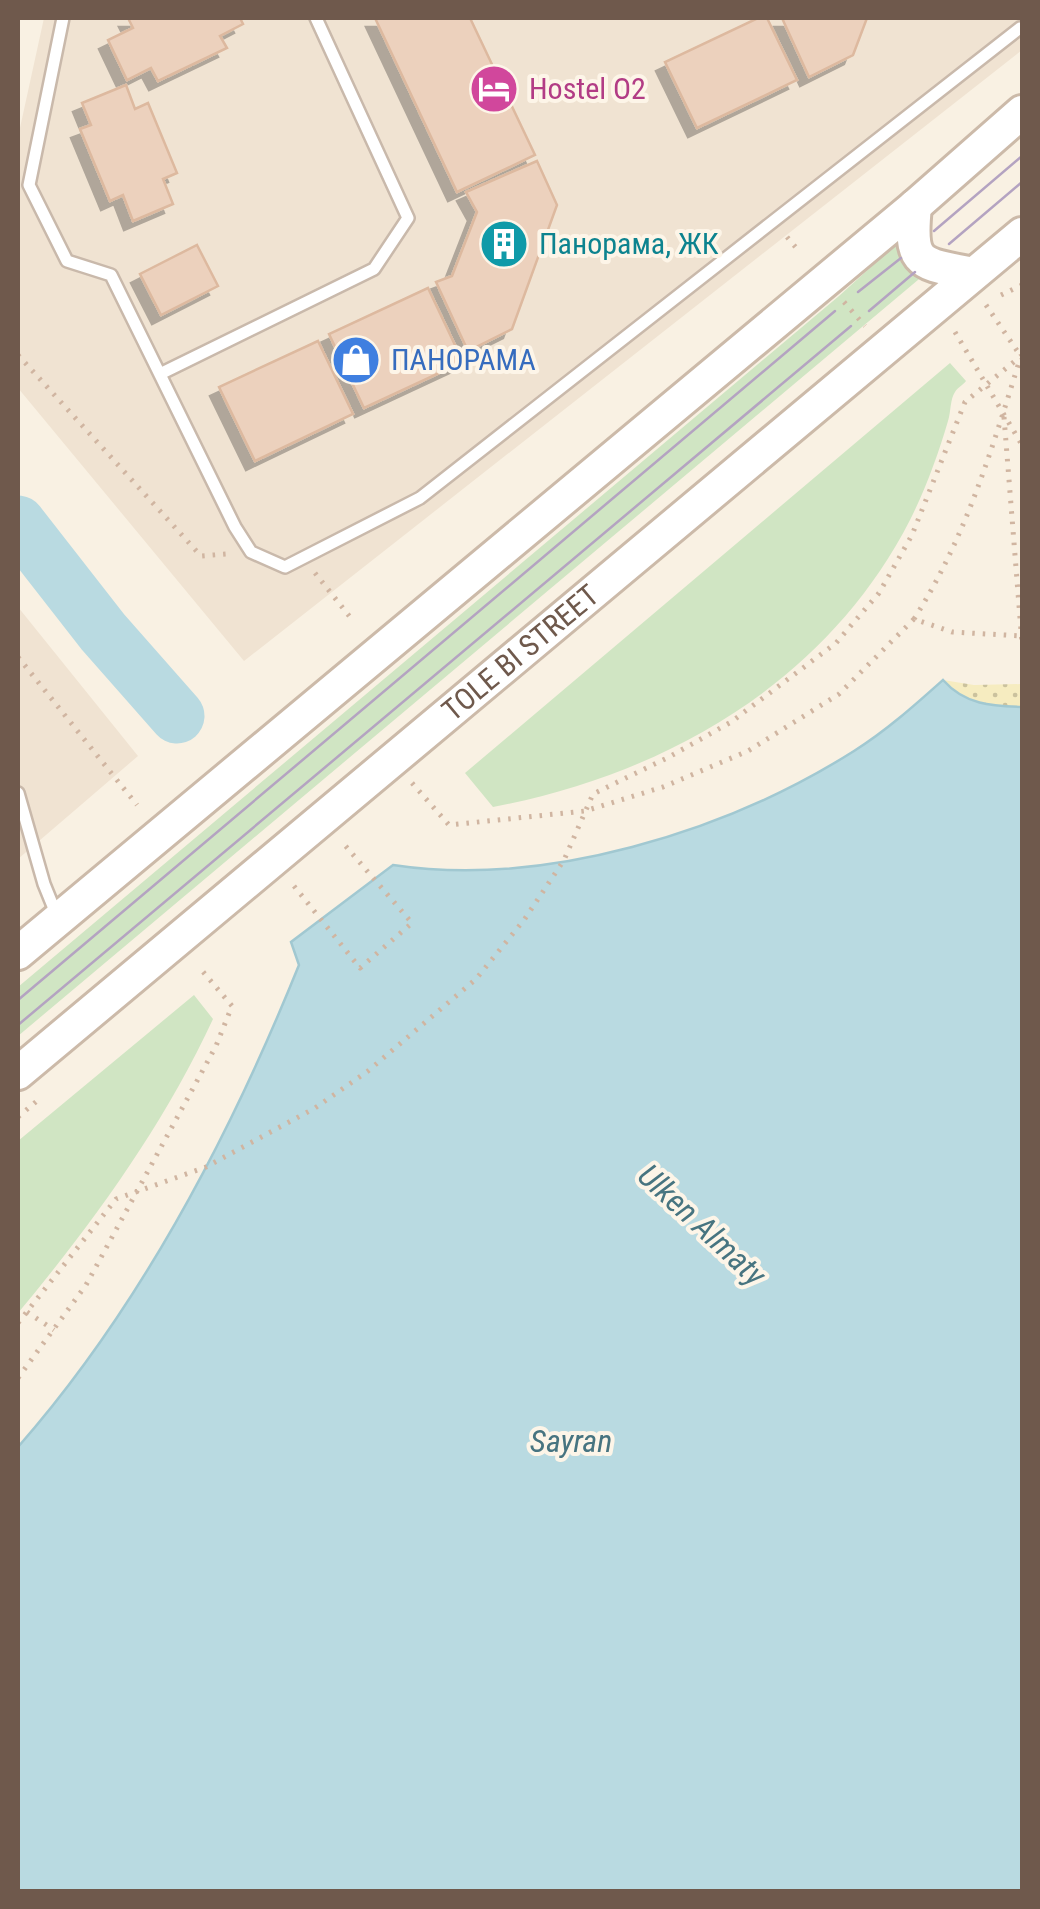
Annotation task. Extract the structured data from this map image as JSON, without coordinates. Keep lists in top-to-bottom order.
{
  "streets": {
    "main road": ["TOLE BI STREET"]
  },
  "water": ["Ulken Almaty", "Sayran"],
  "places": {
    "hotel": ["Hostel O2"],
    "building": ["Панорама, ЖК"],
    "shop": ["ПАНОРАМА"]
  }
}
